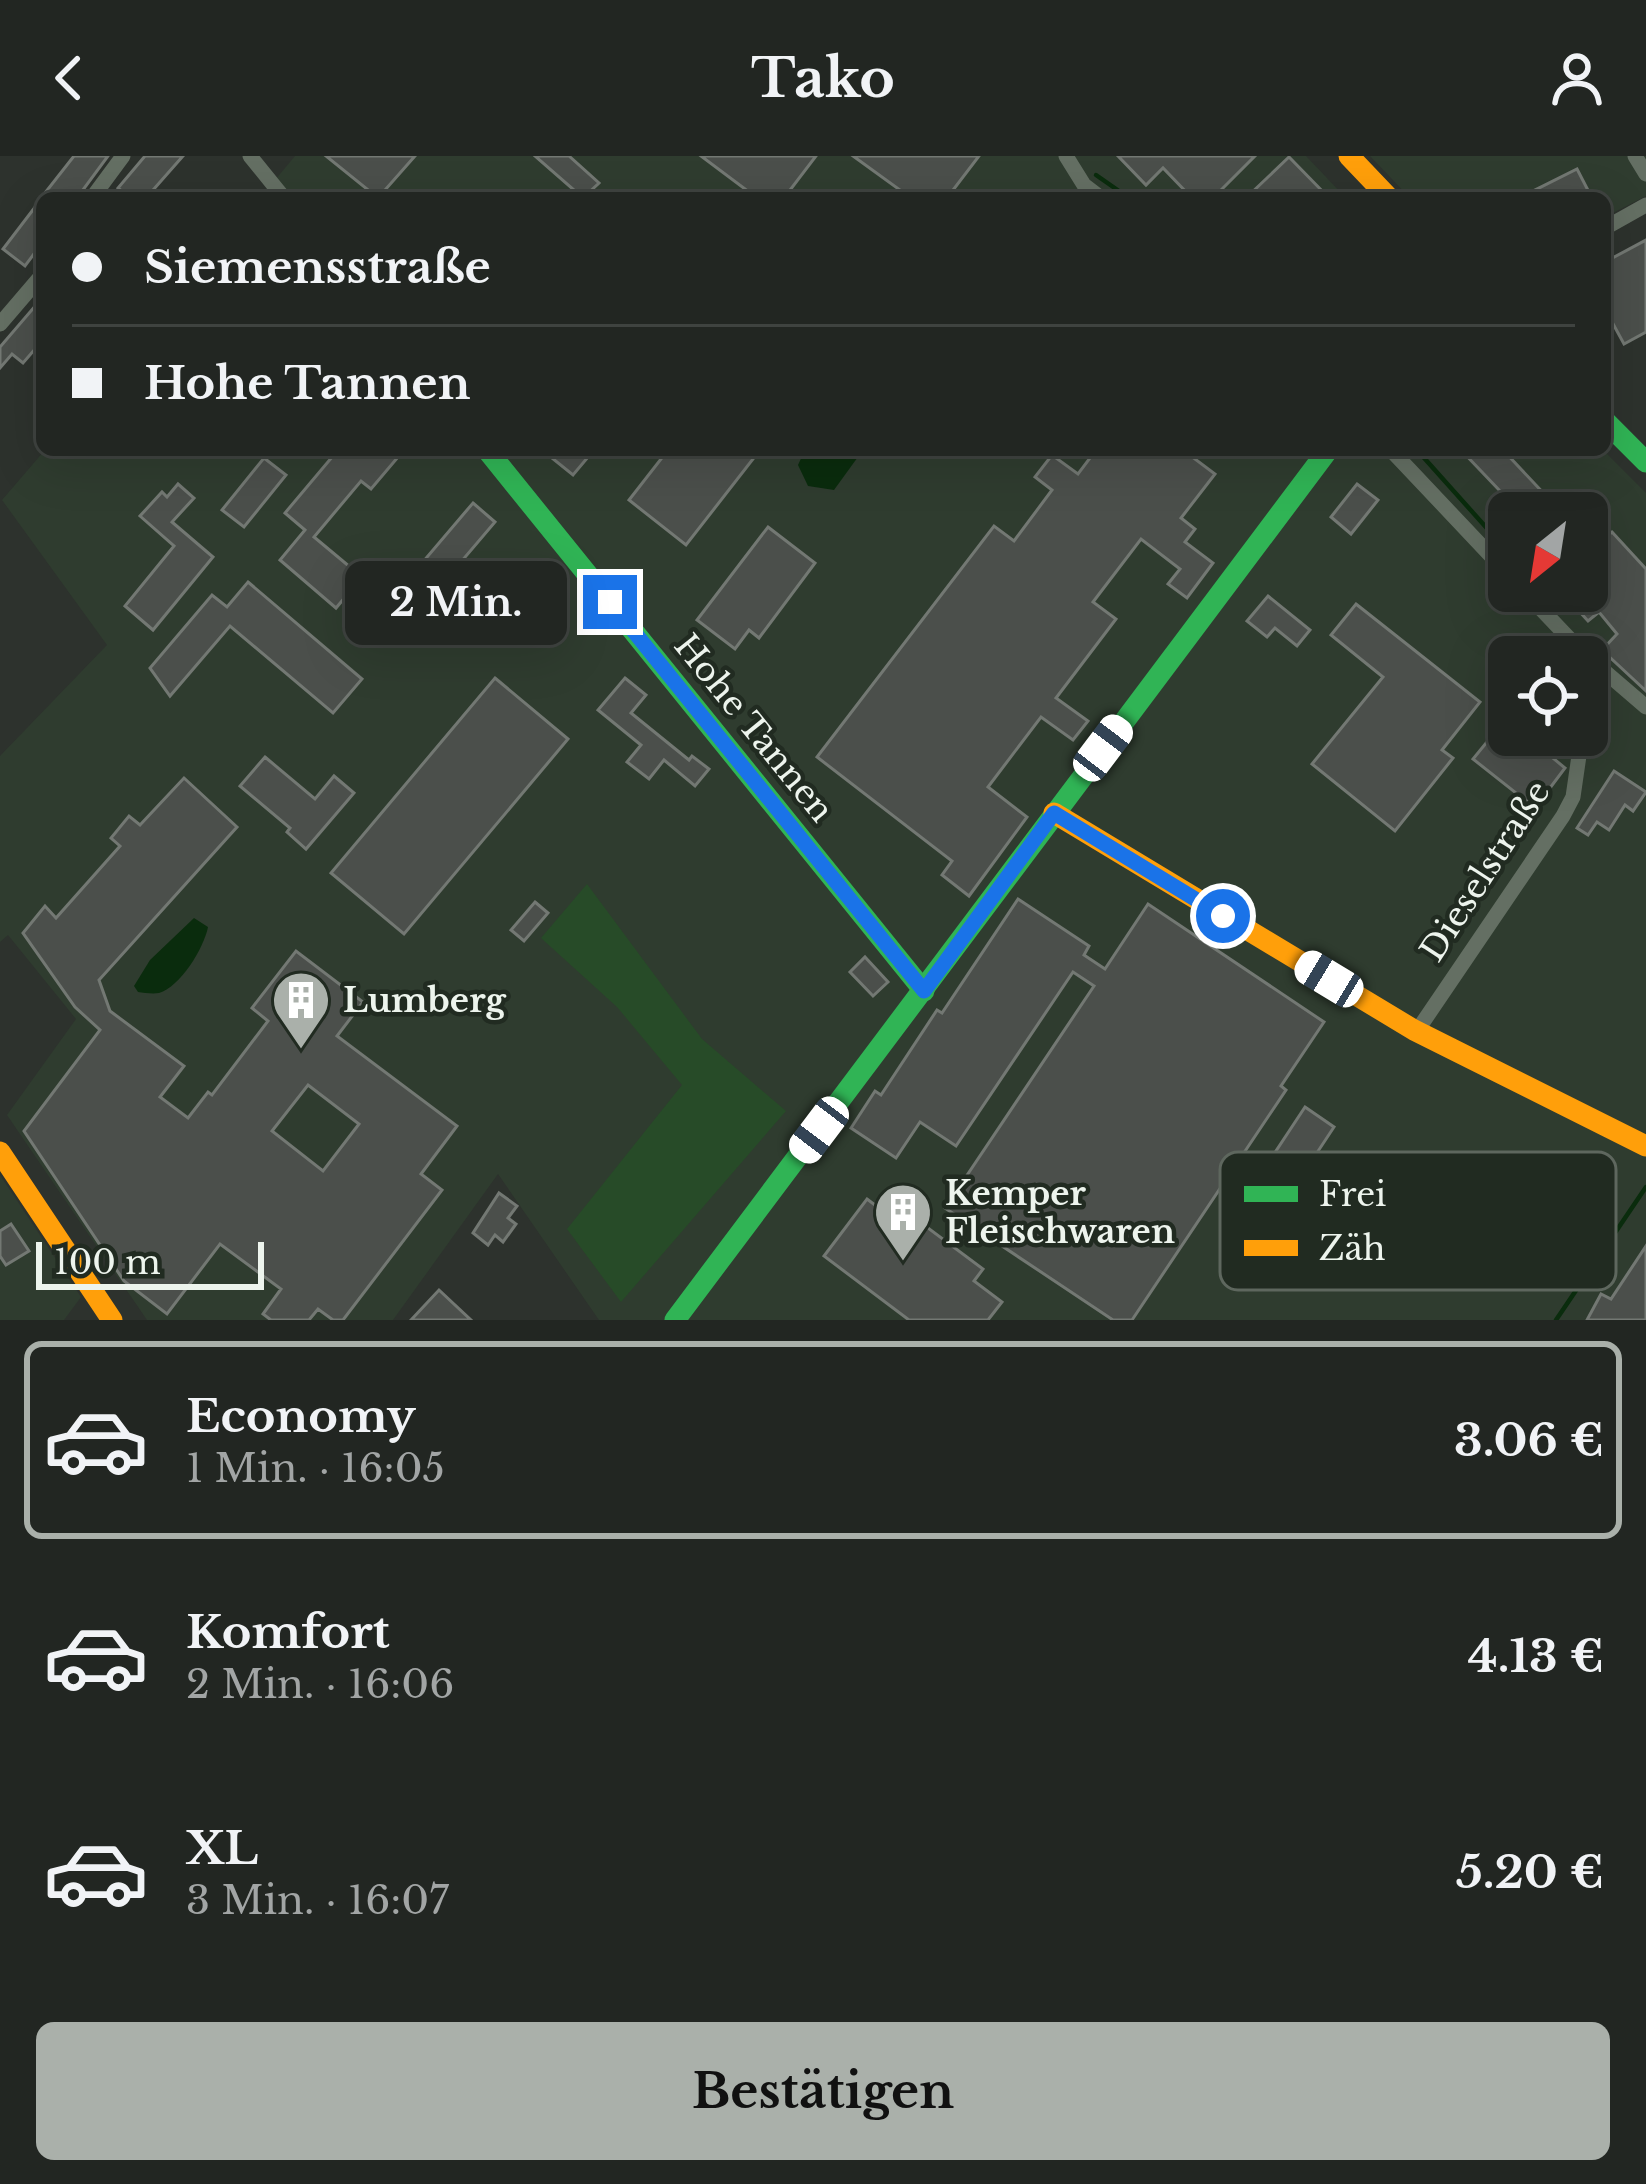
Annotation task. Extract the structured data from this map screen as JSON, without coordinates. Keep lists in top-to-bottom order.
{
  "streets": {
    "street": ["Hohe Tannen", "Dieselstraße"]
  },
  "places": {
    "building": ["Lumberg", "Kemper Fleischwaren"]
  },
  "legend": ["Frei", "Zäh"],
  "scale_bar": "100 m",
  "north": "bottom left",
  "page": {
    "header": "Tako",
    "banner": ["Siemensstraße", "Hohe Tannen"],
    "bubble": "2 Min.",
    "scale": "100 m",
    "list": [
      {
        "name": "Economy",
        "note": "1 Min. · 16:05",
        "value": "3.06 €"
      },
      {
        "name": "Komfort",
        "note": "2 Min. · 16:06",
        "value": "4.13 €"
      },
      {
        "name": "XL",
        "note": "3 Min. · 16:07",
        "value": "5.20 €"
      }
    ],
    "buttons": "Bestätigen"
  }
}
